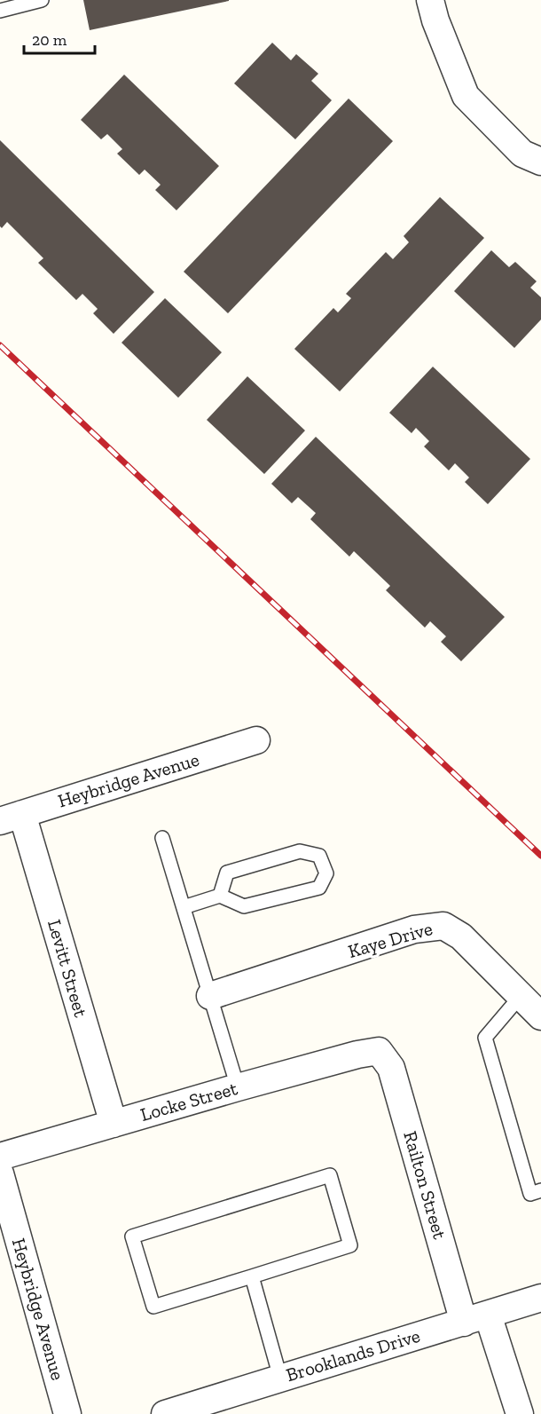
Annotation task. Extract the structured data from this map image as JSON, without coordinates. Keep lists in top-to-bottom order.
{
  "streets": {
    "street": [
      "Heybridge Avenue",
      "Kaye Drive",
      "Levitt Street",
      "Locke Street",
      "Railton Street",
      "Brooklands Drive"
    ]
  },
  "crossings": [
    ["Heybridge Avenue", "Levitt Street"],
    ["Levitt Street", "Locke Street"],
    ["Locke Street", "Railton Street"],
    ["Railton Street", "Brooklands Drive"]
  ],
  "scale_bar": "20 m"
}
